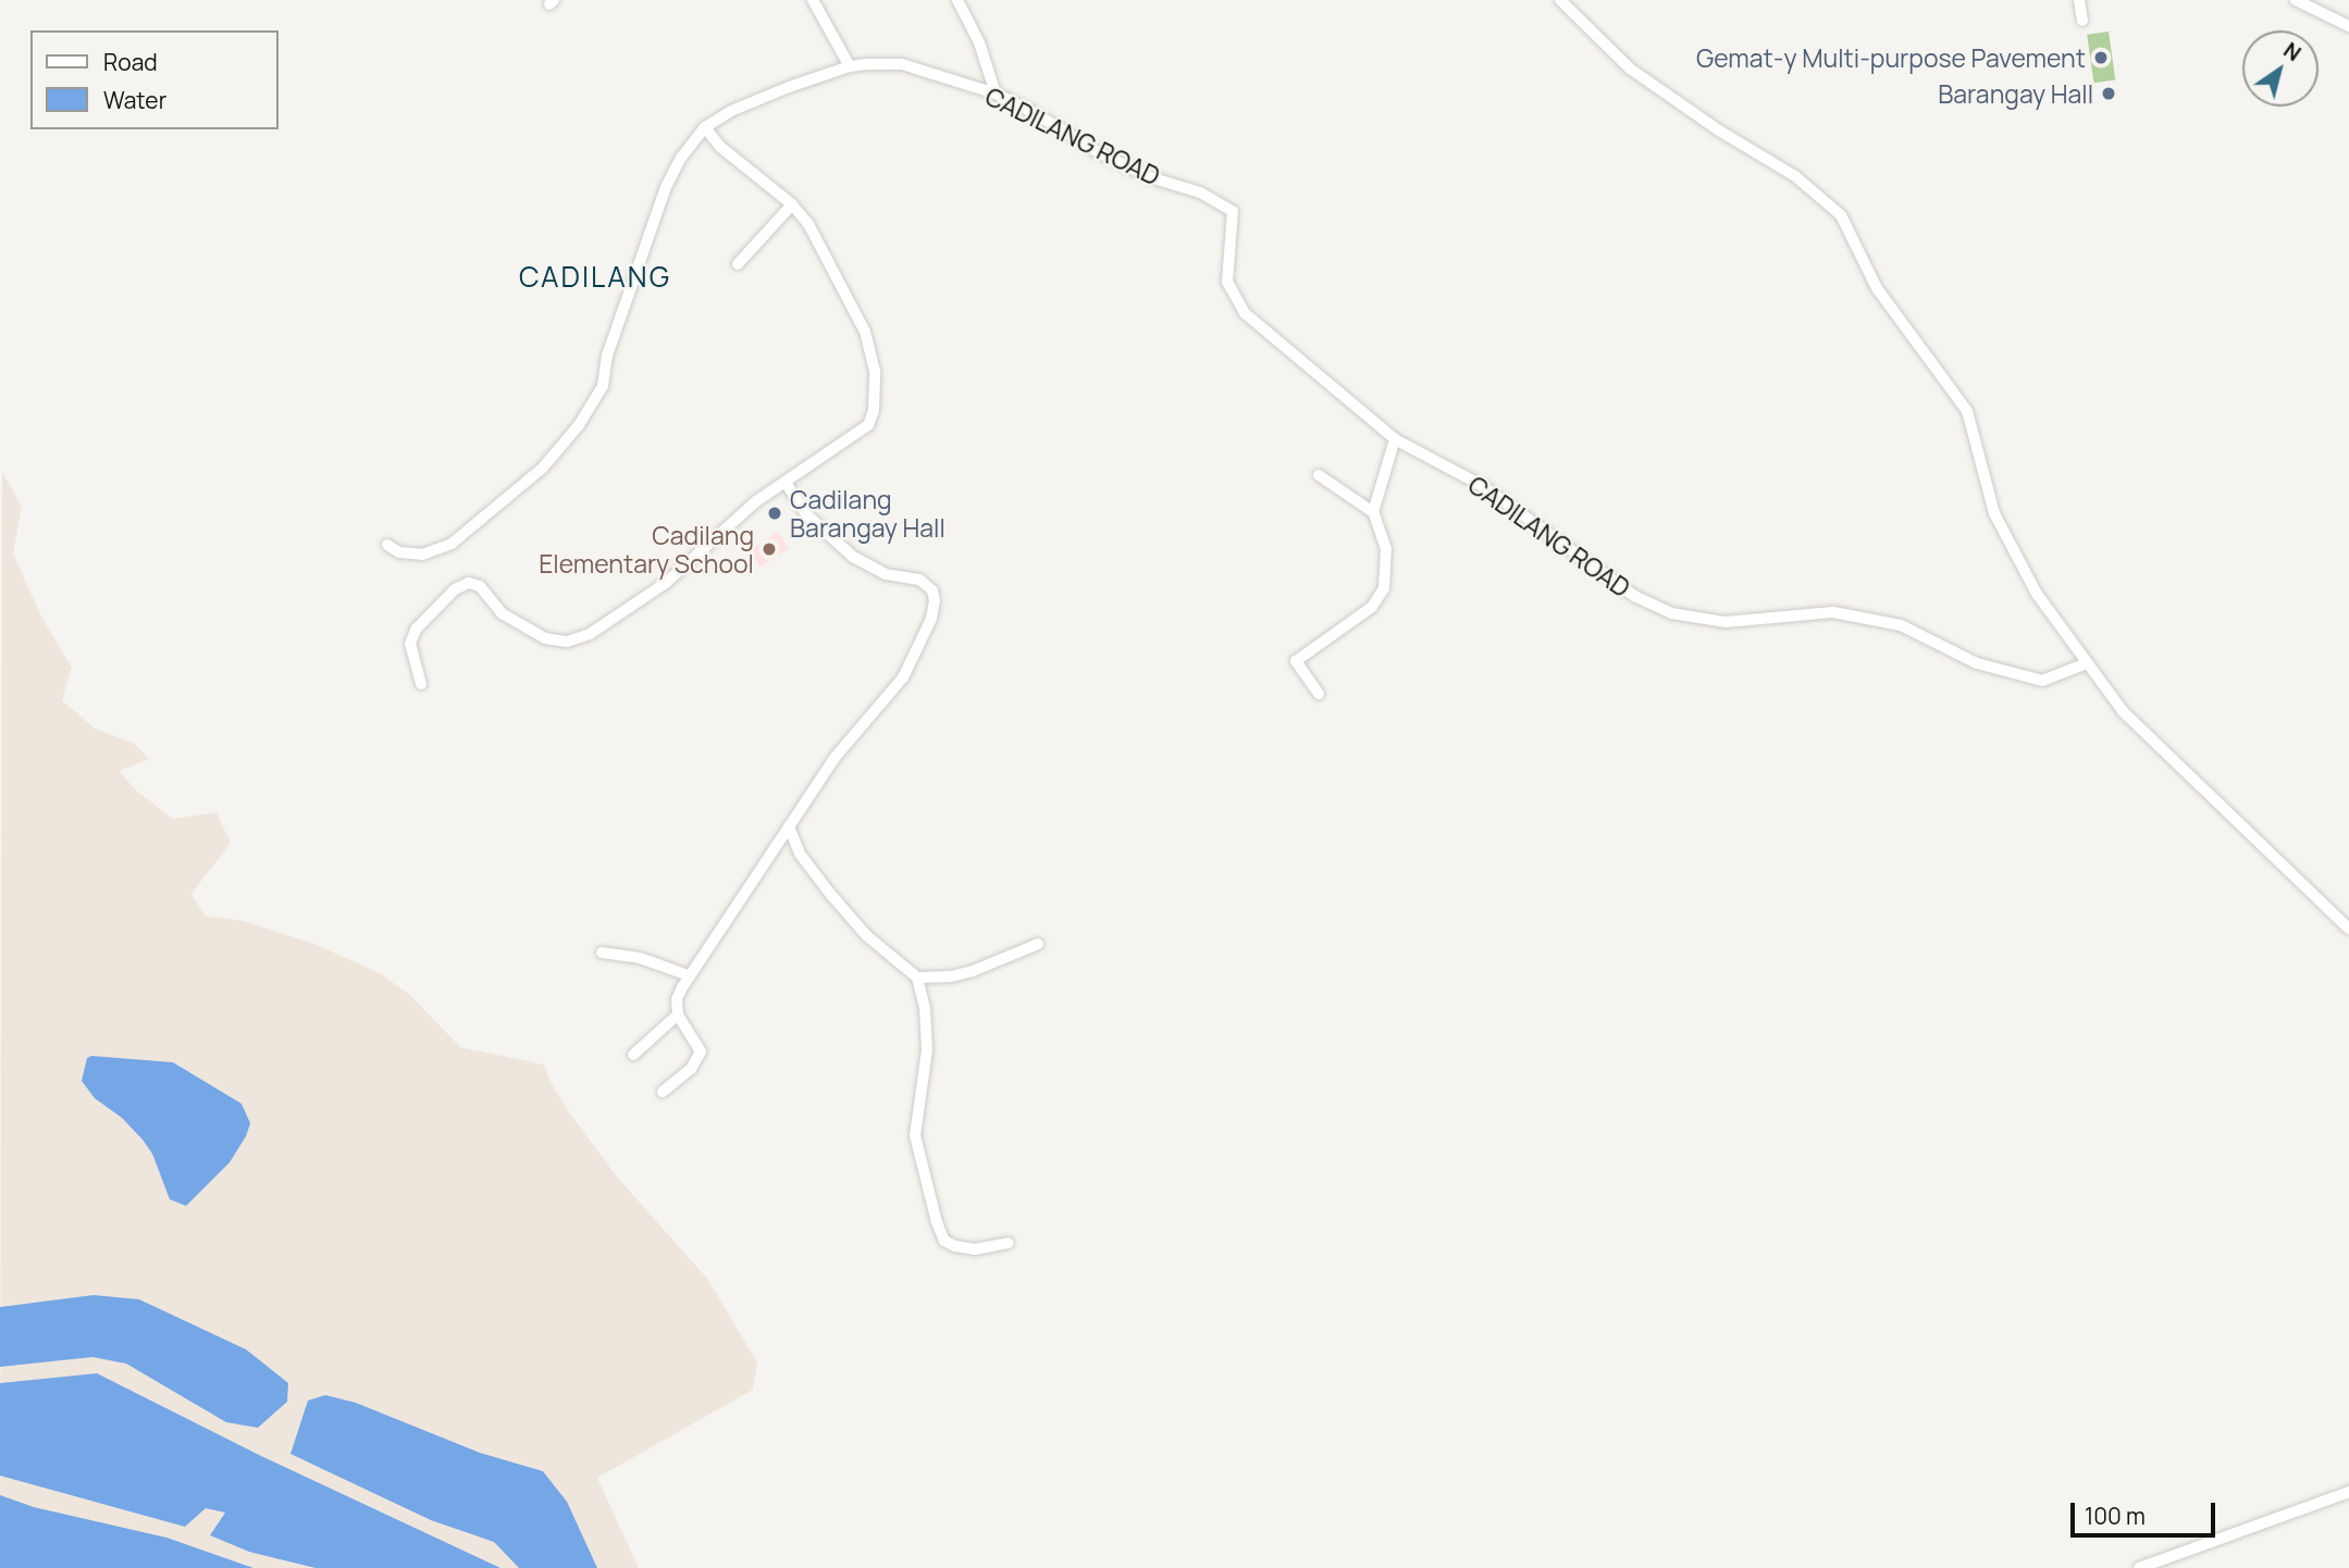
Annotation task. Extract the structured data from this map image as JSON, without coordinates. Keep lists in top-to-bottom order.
{
  "streets": {
    "street": ["CADILANG ROAD"]
  },
  "districts": ["CADILANG"],
  "places": [
    "Gemat-y Multi-purpose Pavement",
    "Barangay Hall",
    "Cadilang Barangay Hall",
    "Cadilang Elementary School"
  ],
  "legend": ["Road", "Water"],
  "scale_bar": "100 m",
  "north": "top right"
}
